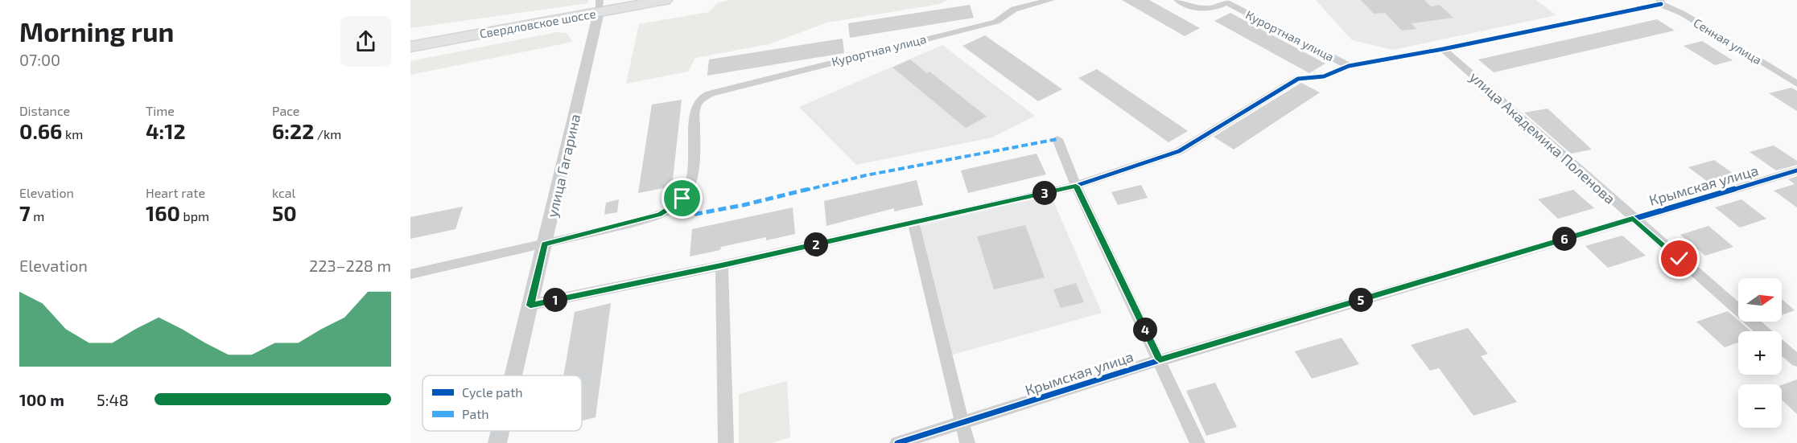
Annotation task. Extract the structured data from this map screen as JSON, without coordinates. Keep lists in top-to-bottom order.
{
  "streets": {
    "main road": ["Свердловское шоссе"],
    "street": [
      "Курортная улица",
      "Сенная улица",
      "улица Академика Поленова",
      "улица Гагарина",
      "Крымская улица"
    ]
  },
  "crossings": [
    ["Свердловское шоссе", "улица Гагарина"],
    ["Курортная улица", "улица Гагарина"],
    ["улица Академика Поленова", "Крымская улица"]
  ],
  "legend": ["Cycle path", "Path"],
  "north": "right",
  "page": {
    "heading": ["Morning run", "07:00"],
    "stats": [
      ["Distance", "0.66 km"],
      ["Time", "4:12"],
      ["Pace", "6:22 /km"],
      ["Elevation", "7 m"],
      ["Heart rate", "160 bpm"],
      ["kcal", "50"]
    ],
    "pins": [
      "3",
      "6",
      "2",
      "1",
      "5",
      "4"
    ],
    "chart": ["Elevation", "223–228 m"],
    "map_buttons": ["+", "−"],
    "list": [
      {
        "name": "100 m",
        "note": "5:48"
      }
    ]
  }
}
